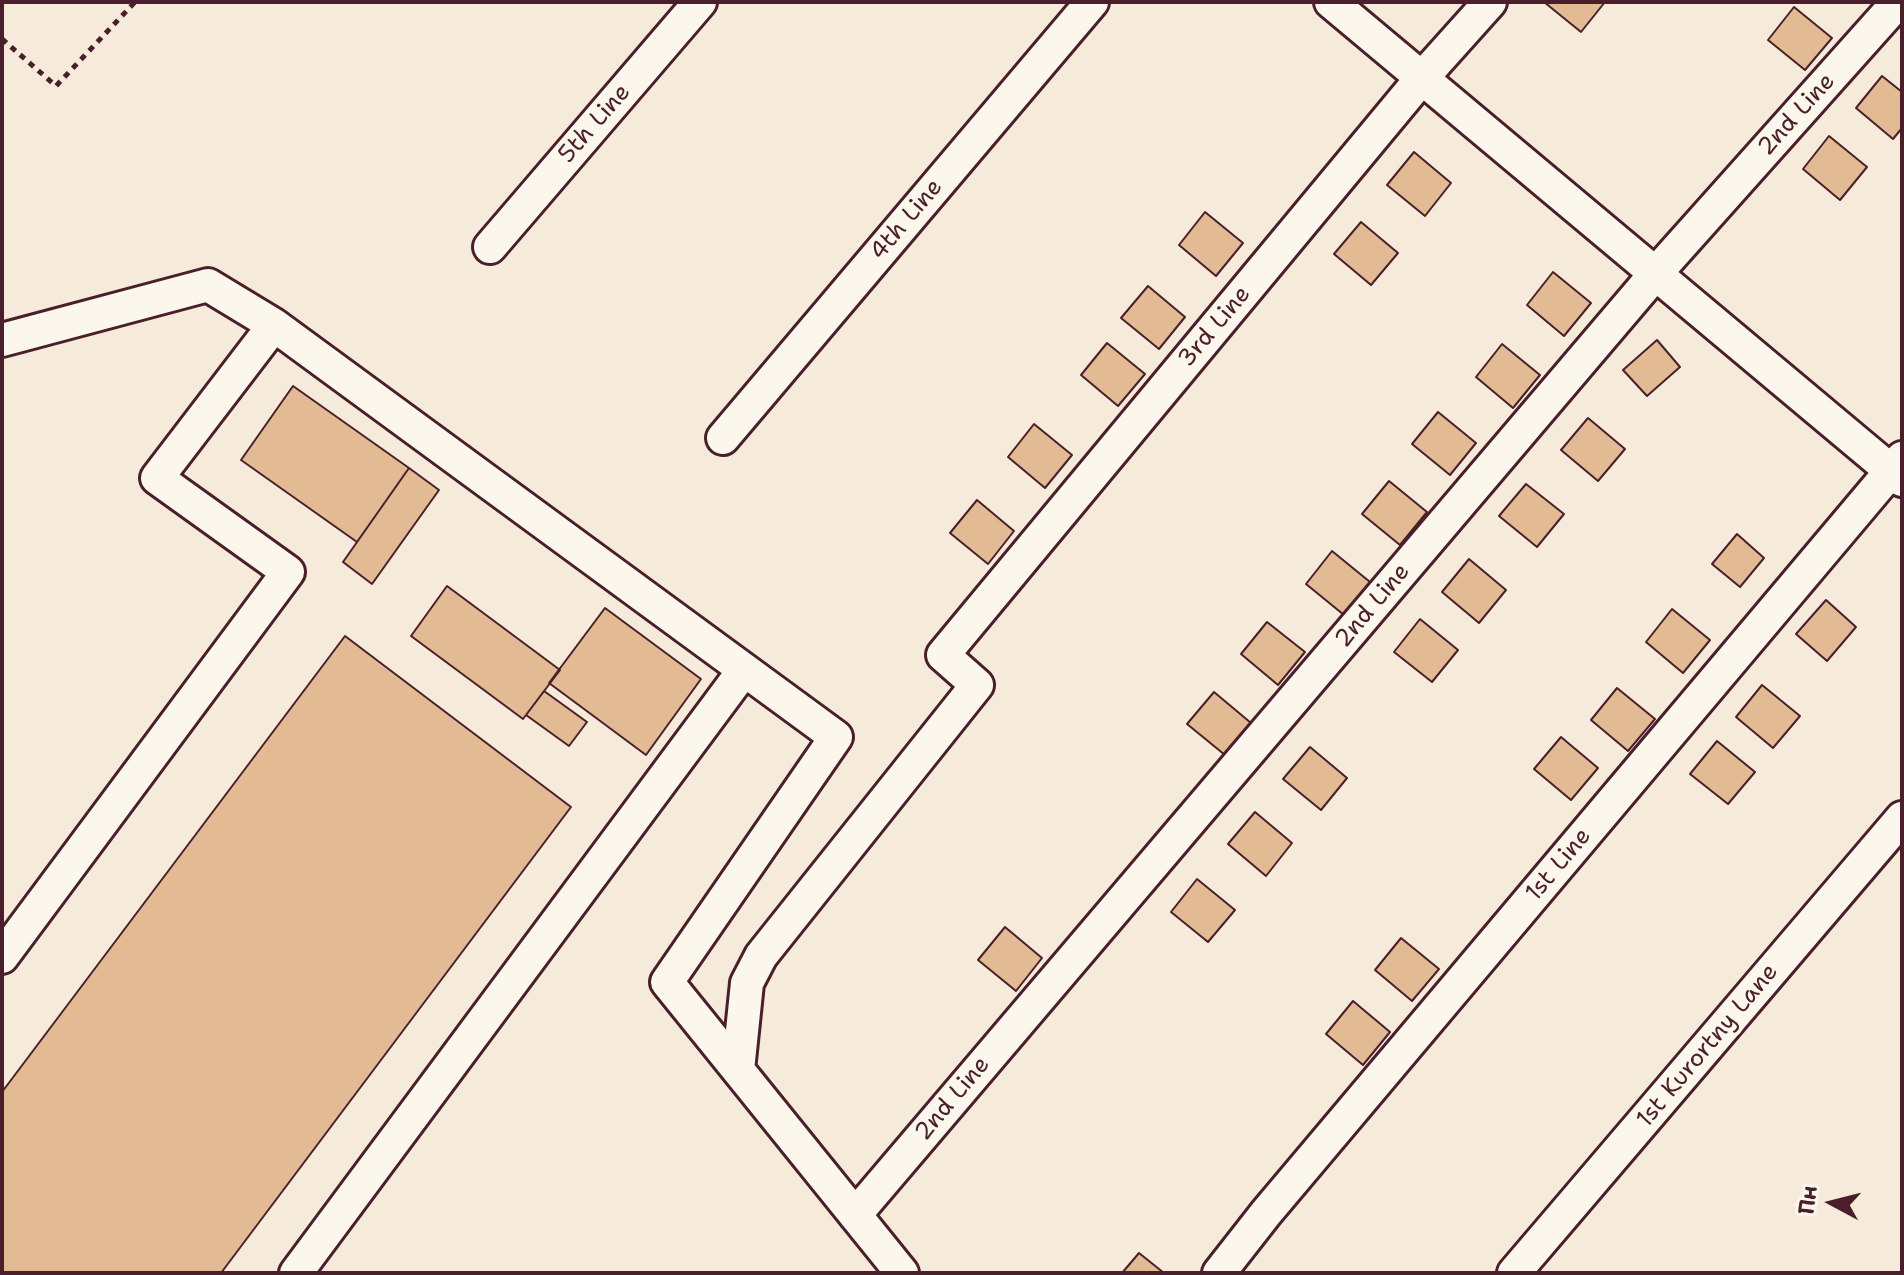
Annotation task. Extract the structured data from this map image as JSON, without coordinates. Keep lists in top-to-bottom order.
{
  "streets": {
    "street": [
      "2nd Line",
      "5th Line",
      "4th Line",
      "3rd Line",
      "1st Line",
      "1st Kurortny Lane"
    ]
  },
  "north": "left"
}
